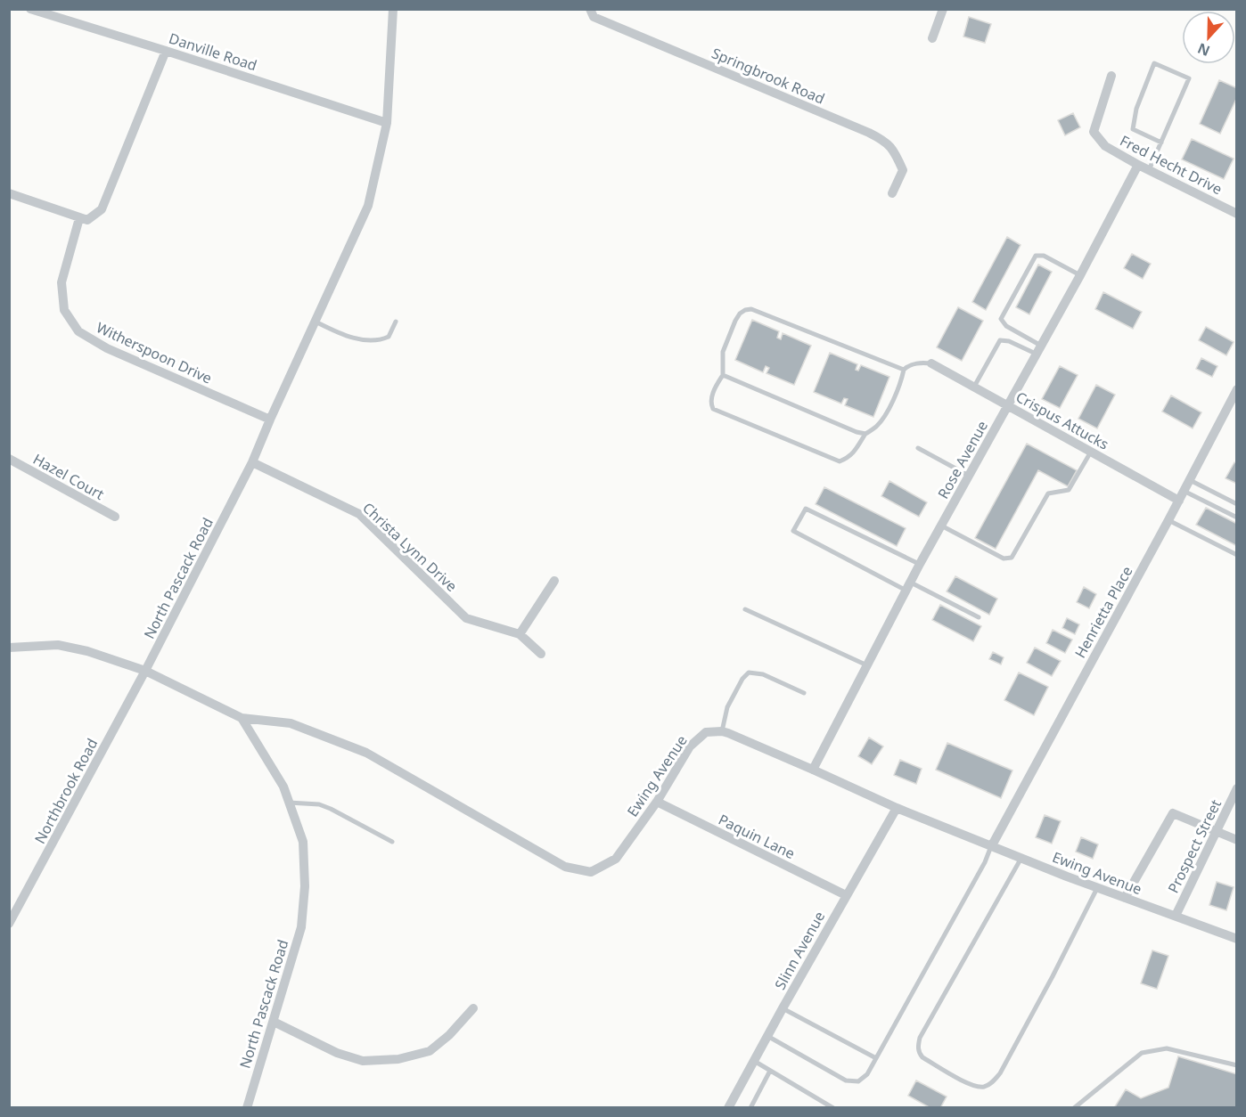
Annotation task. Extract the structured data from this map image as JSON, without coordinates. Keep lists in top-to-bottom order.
{
  "streets": {
    "street": [
      "Danville Road",
      "Springbrook Road",
      "Fred Hecht Drive",
      "Witherspoon Drive",
      "Crispus Attucks",
      "Rose Avenue",
      "Hazel Court",
      "Christa Lynn Drive",
      "North Pascack Road",
      "Henrietta Place",
      "Ewing Avenue",
      "Northbrook Road",
      "Paquin Lane",
      "Prospect Street",
      "Slinn Avenue"
    ]
  },
  "crossings": [
    ["Danville Road", "North Pascack Road"],
    ["Fred Hecht Drive", "Rose Avenue"],
    ["Witherspoon Drive", "North Pascack Road"],
    ["Crispus Attucks", "Rose Avenue"],
    ["Crispus Attucks", "Henrietta Place"],
    ["Rose Avenue", "Ewing Avenue"],
    ["Christa Lynn Drive", "North Pascack Road"],
    ["North Pascack Road", "Ewing Avenue"],
    ["North Pascack Road", "Northbrook Road"],
    ["Henrietta Place", "Ewing Avenue"],
    ["Ewing Avenue", "Paquin Lane"],
    ["Ewing Avenue", "Prospect Street"],
    ["Ewing Avenue", "Slinn Avenue"],
    ["Paquin Lane", "Slinn Avenue"]
  ],
  "north": "bottom"
}
